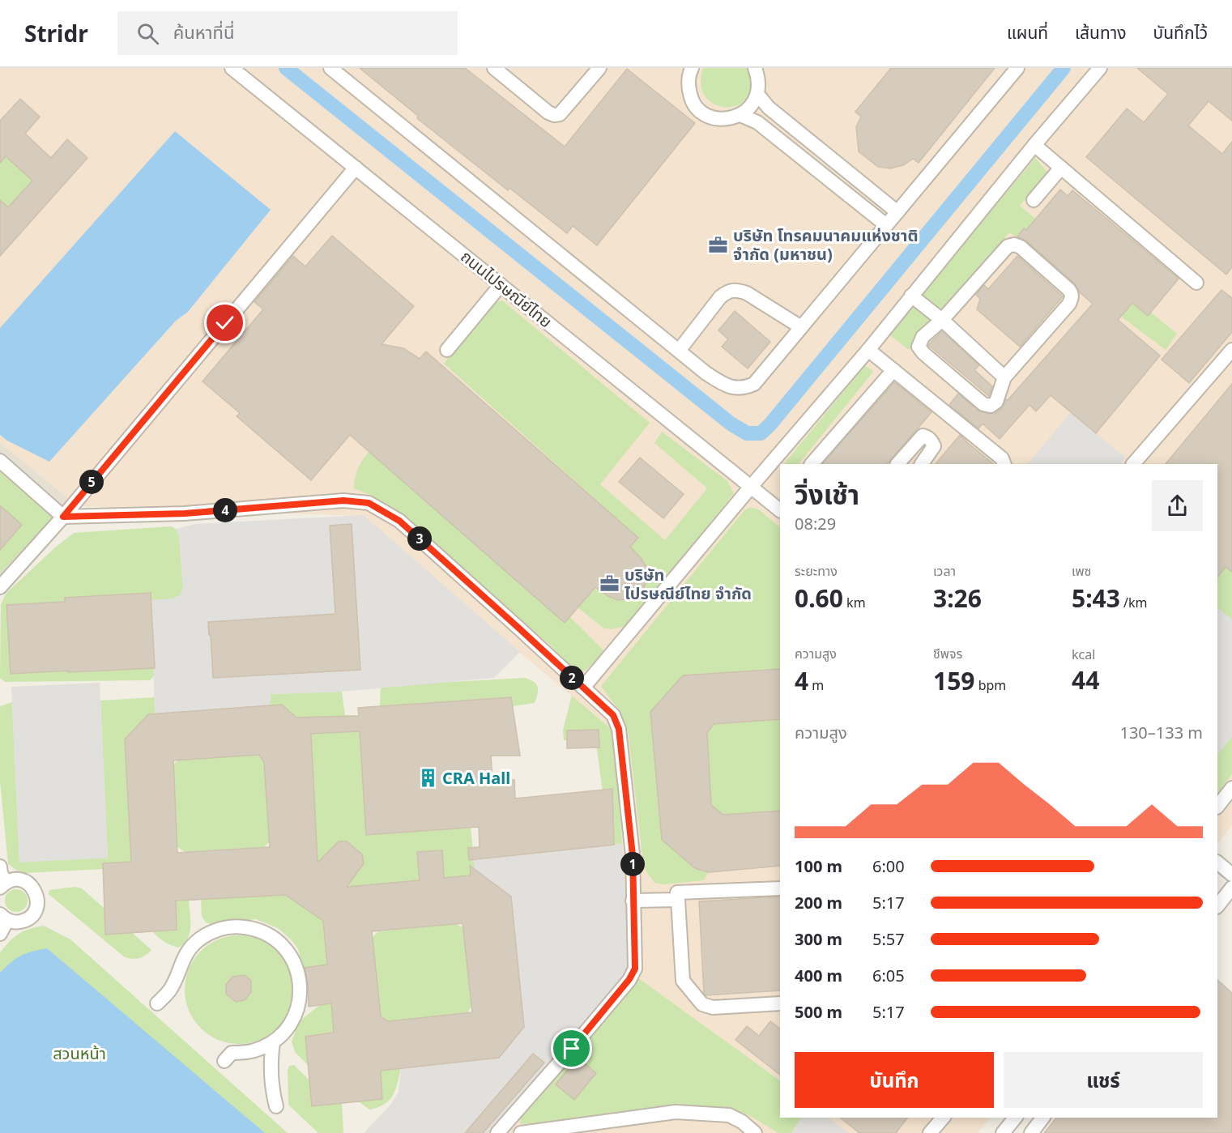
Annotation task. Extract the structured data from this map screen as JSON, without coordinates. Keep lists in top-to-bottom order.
{
  "streets": {
    "street": ["ถนนไปรษณีย์ไทย"]
  },
  "parks": ["สวนหน้า"],
  "places": {
    "office": ["บริษัท โทรคมนาคมแห่งชาติ จำกัด (มหาชน)", "บริษัท ไปรษณีย์ไทย จำกัด"],
    "building": ["CRA Hall"]
  },
  "page": {
    "header": "Stridr",
    "search": "ค้นหาที่นี่",
    "nav": ["แผนที่", "เส้นทาง", "บันทึกไว้"],
    "heading": ["วิ่งเช้า", "08:29"],
    "pins": [
      "5",
      "4",
      "3",
      "2",
      "1"
    ],
    "stats": [
      ["ระยะทาง", "0.60 km"],
      ["เวลา", "3:26"],
      ["เพซ", "5:43 /km"],
      ["ความสูง", "4 m"],
      ["ชีพจร", "159 bpm"],
      ["kcal", "44"]
    ],
    "chart": ["ความสูง", "130–133 m"],
    "list": [
      {
        "name": "100 m",
        "note": "6:00"
      },
      {
        "name": "200 m",
        "note": "5:17"
      },
      {
        "name": "300 m",
        "note": "5:57"
      },
      {
        "name": "400 m",
        "note": "6:05"
      },
      {
        "name": "500 m",
        "note": "5:17"
      }
    ],
    "buttons": ["บันทึก", "แชร์"]
  }
}
